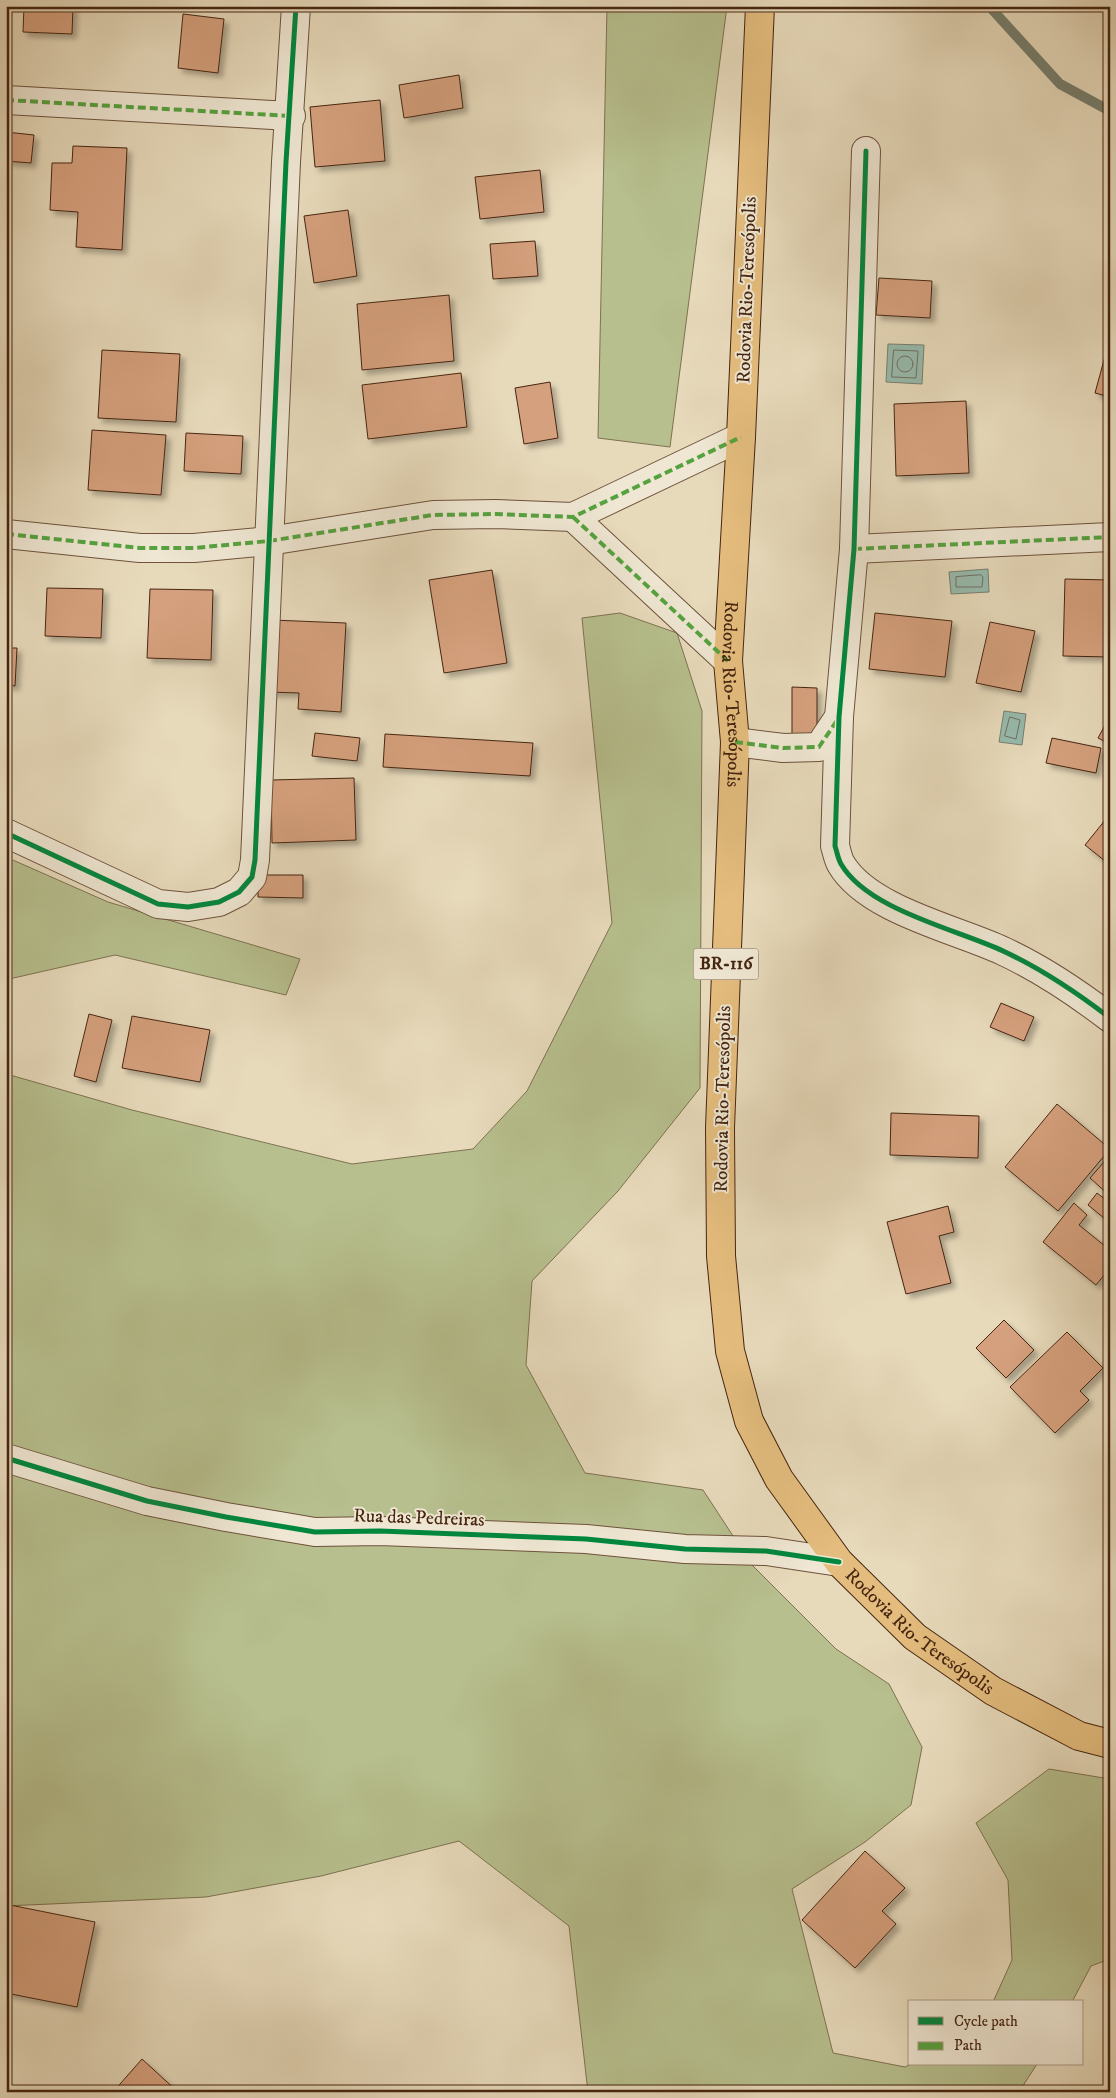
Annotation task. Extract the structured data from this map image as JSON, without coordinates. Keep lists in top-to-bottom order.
{
  "streets": {
    "highway": ["Rodovia Rio-Teresópolis", "BR-116"],
    "street": ["Rua das Pedreiras"]
  },
  "crossings": [
    ["Rodovia Rio-Teresópolis", "Rua das Pedreiras"]
  ],
  "legend": ["Cycle path", "Path"]
}
